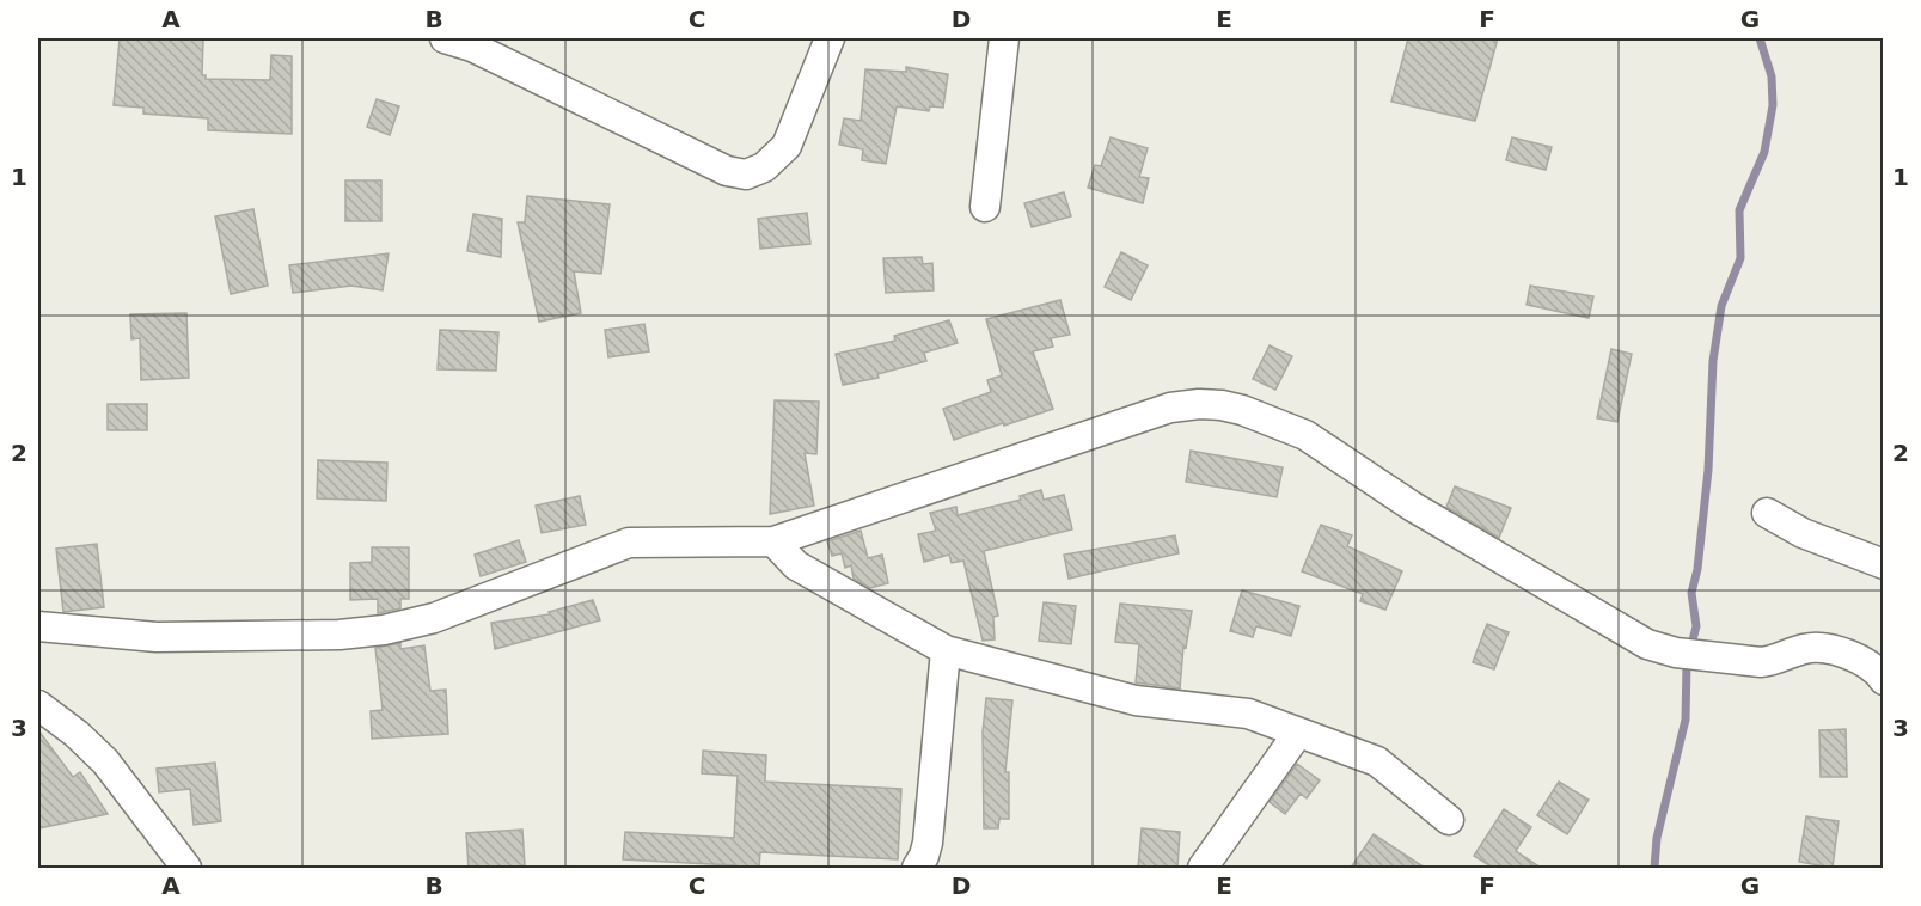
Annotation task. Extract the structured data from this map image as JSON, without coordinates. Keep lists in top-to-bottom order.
{
  "grid": {
    "columns": [
      "A",
      "B",
      "C",
      "D",
      "E",
      "F",
      "G"
    ],
    "rows": ["1", "2", "3"]
  }
}
